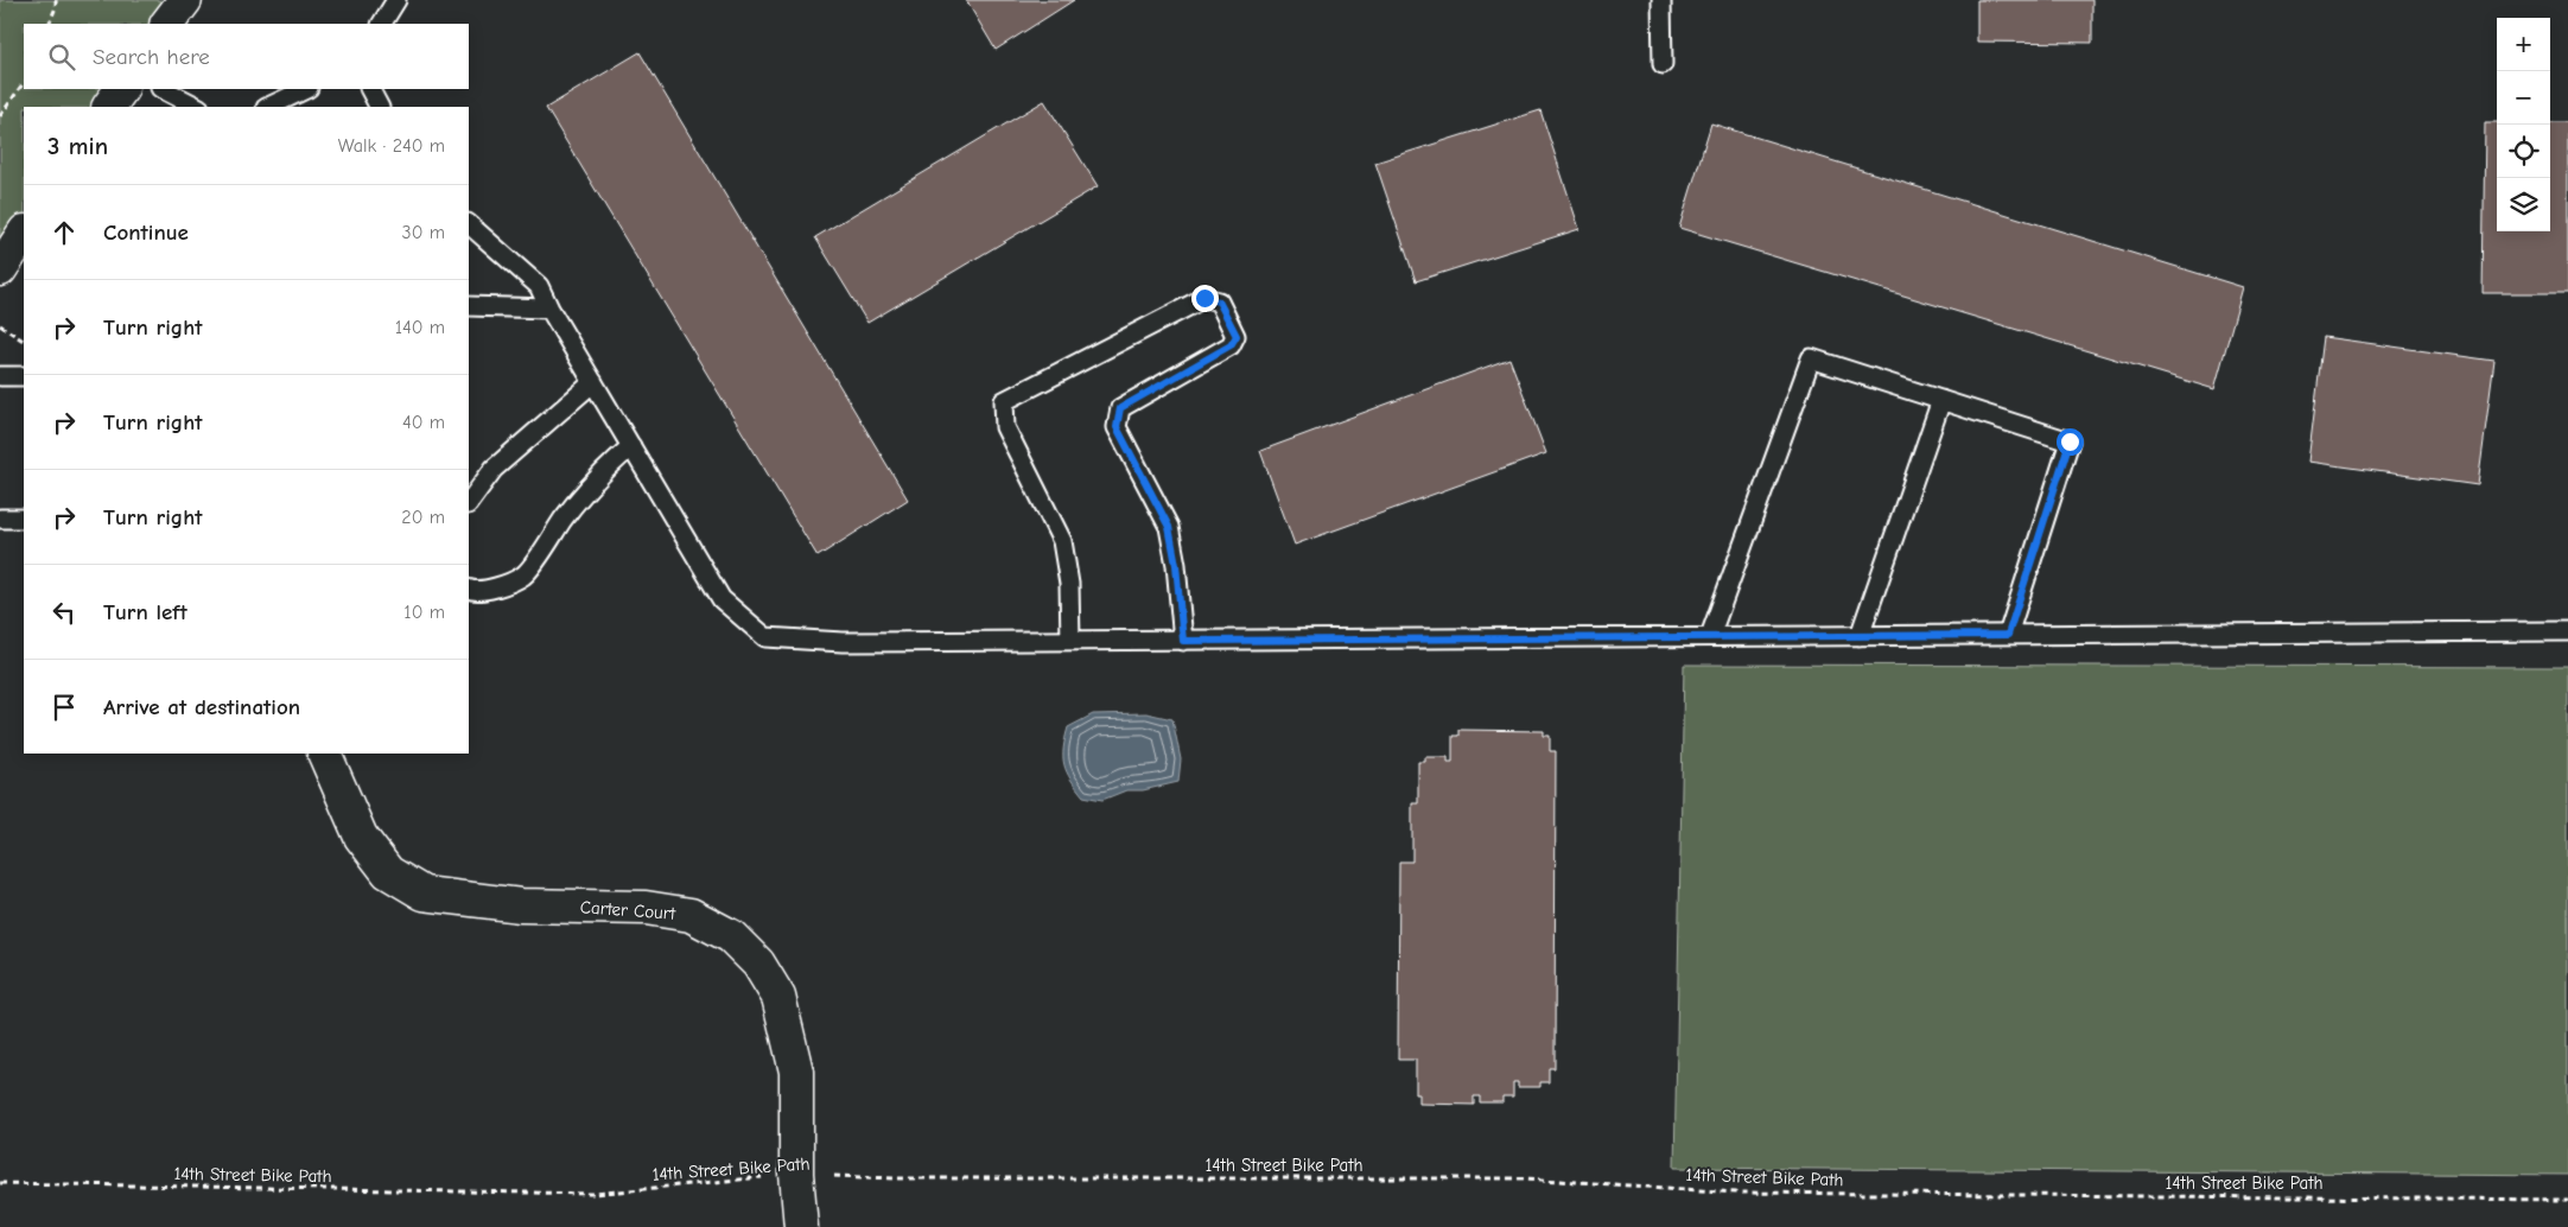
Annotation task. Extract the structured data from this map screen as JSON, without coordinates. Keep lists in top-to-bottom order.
{
  "streets": {
    "street": ["Carter Court"],
    "path": ["14th Street Bike Path"]
  },
  "crossings": [
    ["Carter Court", "14th Street Bike Path"]
  ],
  "page": {
    "map_buttons": ["+", "−"],
    "search": "Search here",
    "heading": ["3 min", "Walk · 240 m"],
    "list": [
      ["Continue", "30 m"],
      ["Turn right", "140 m"],
      ["Turn right", "40 m"],
      ["Turn right", "20 m"],
      ["Turn left", "10 m"],
      "Arrive at destination"
    ]
  }
}
